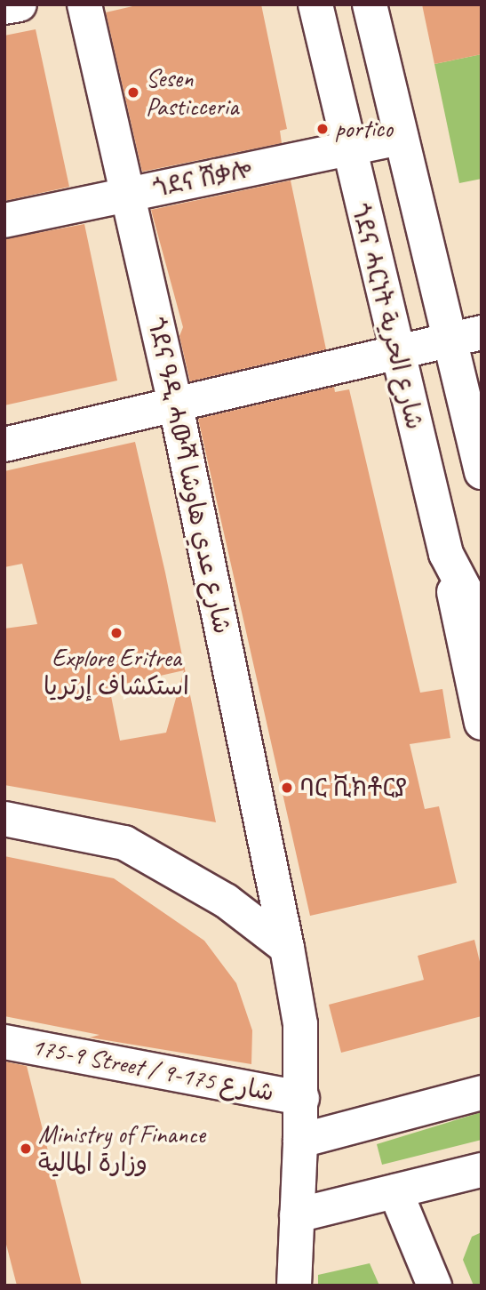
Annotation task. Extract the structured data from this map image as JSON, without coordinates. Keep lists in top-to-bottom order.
{
  "streets": {
    "main road": [
      "ጎደና ሸቃሎ",
      "ጎደና ሓርነት شارع الحرية",
      "ጎደና ዓዲ ሓውሻ شارع عدي هاوشا",
      "175-9 Street / شارع 175-9"
    ]
  },
  "crossings": [
    ["ጎደና ሸቃሎ", "ጎደና ሓርነት شارع الحرية"],
    ["ጎደና ሸቃሎ", "ጎደና ዓዲ ሓውሻ شارع عدي هاوشا"],
    ["ጎደና ዓዲ ሓውሻ شارع عدي هاوشا", "175-9 Street / شارع 175-9"]
  ],
  "places": [
    "Sesen Pasticceria",
    "portico",
    "Explore Eritrea استكشاف إرتريا",
    "ባር ቪክቶርያ",
    "Ministry of Finance وزارة المالية"
  ]
}
